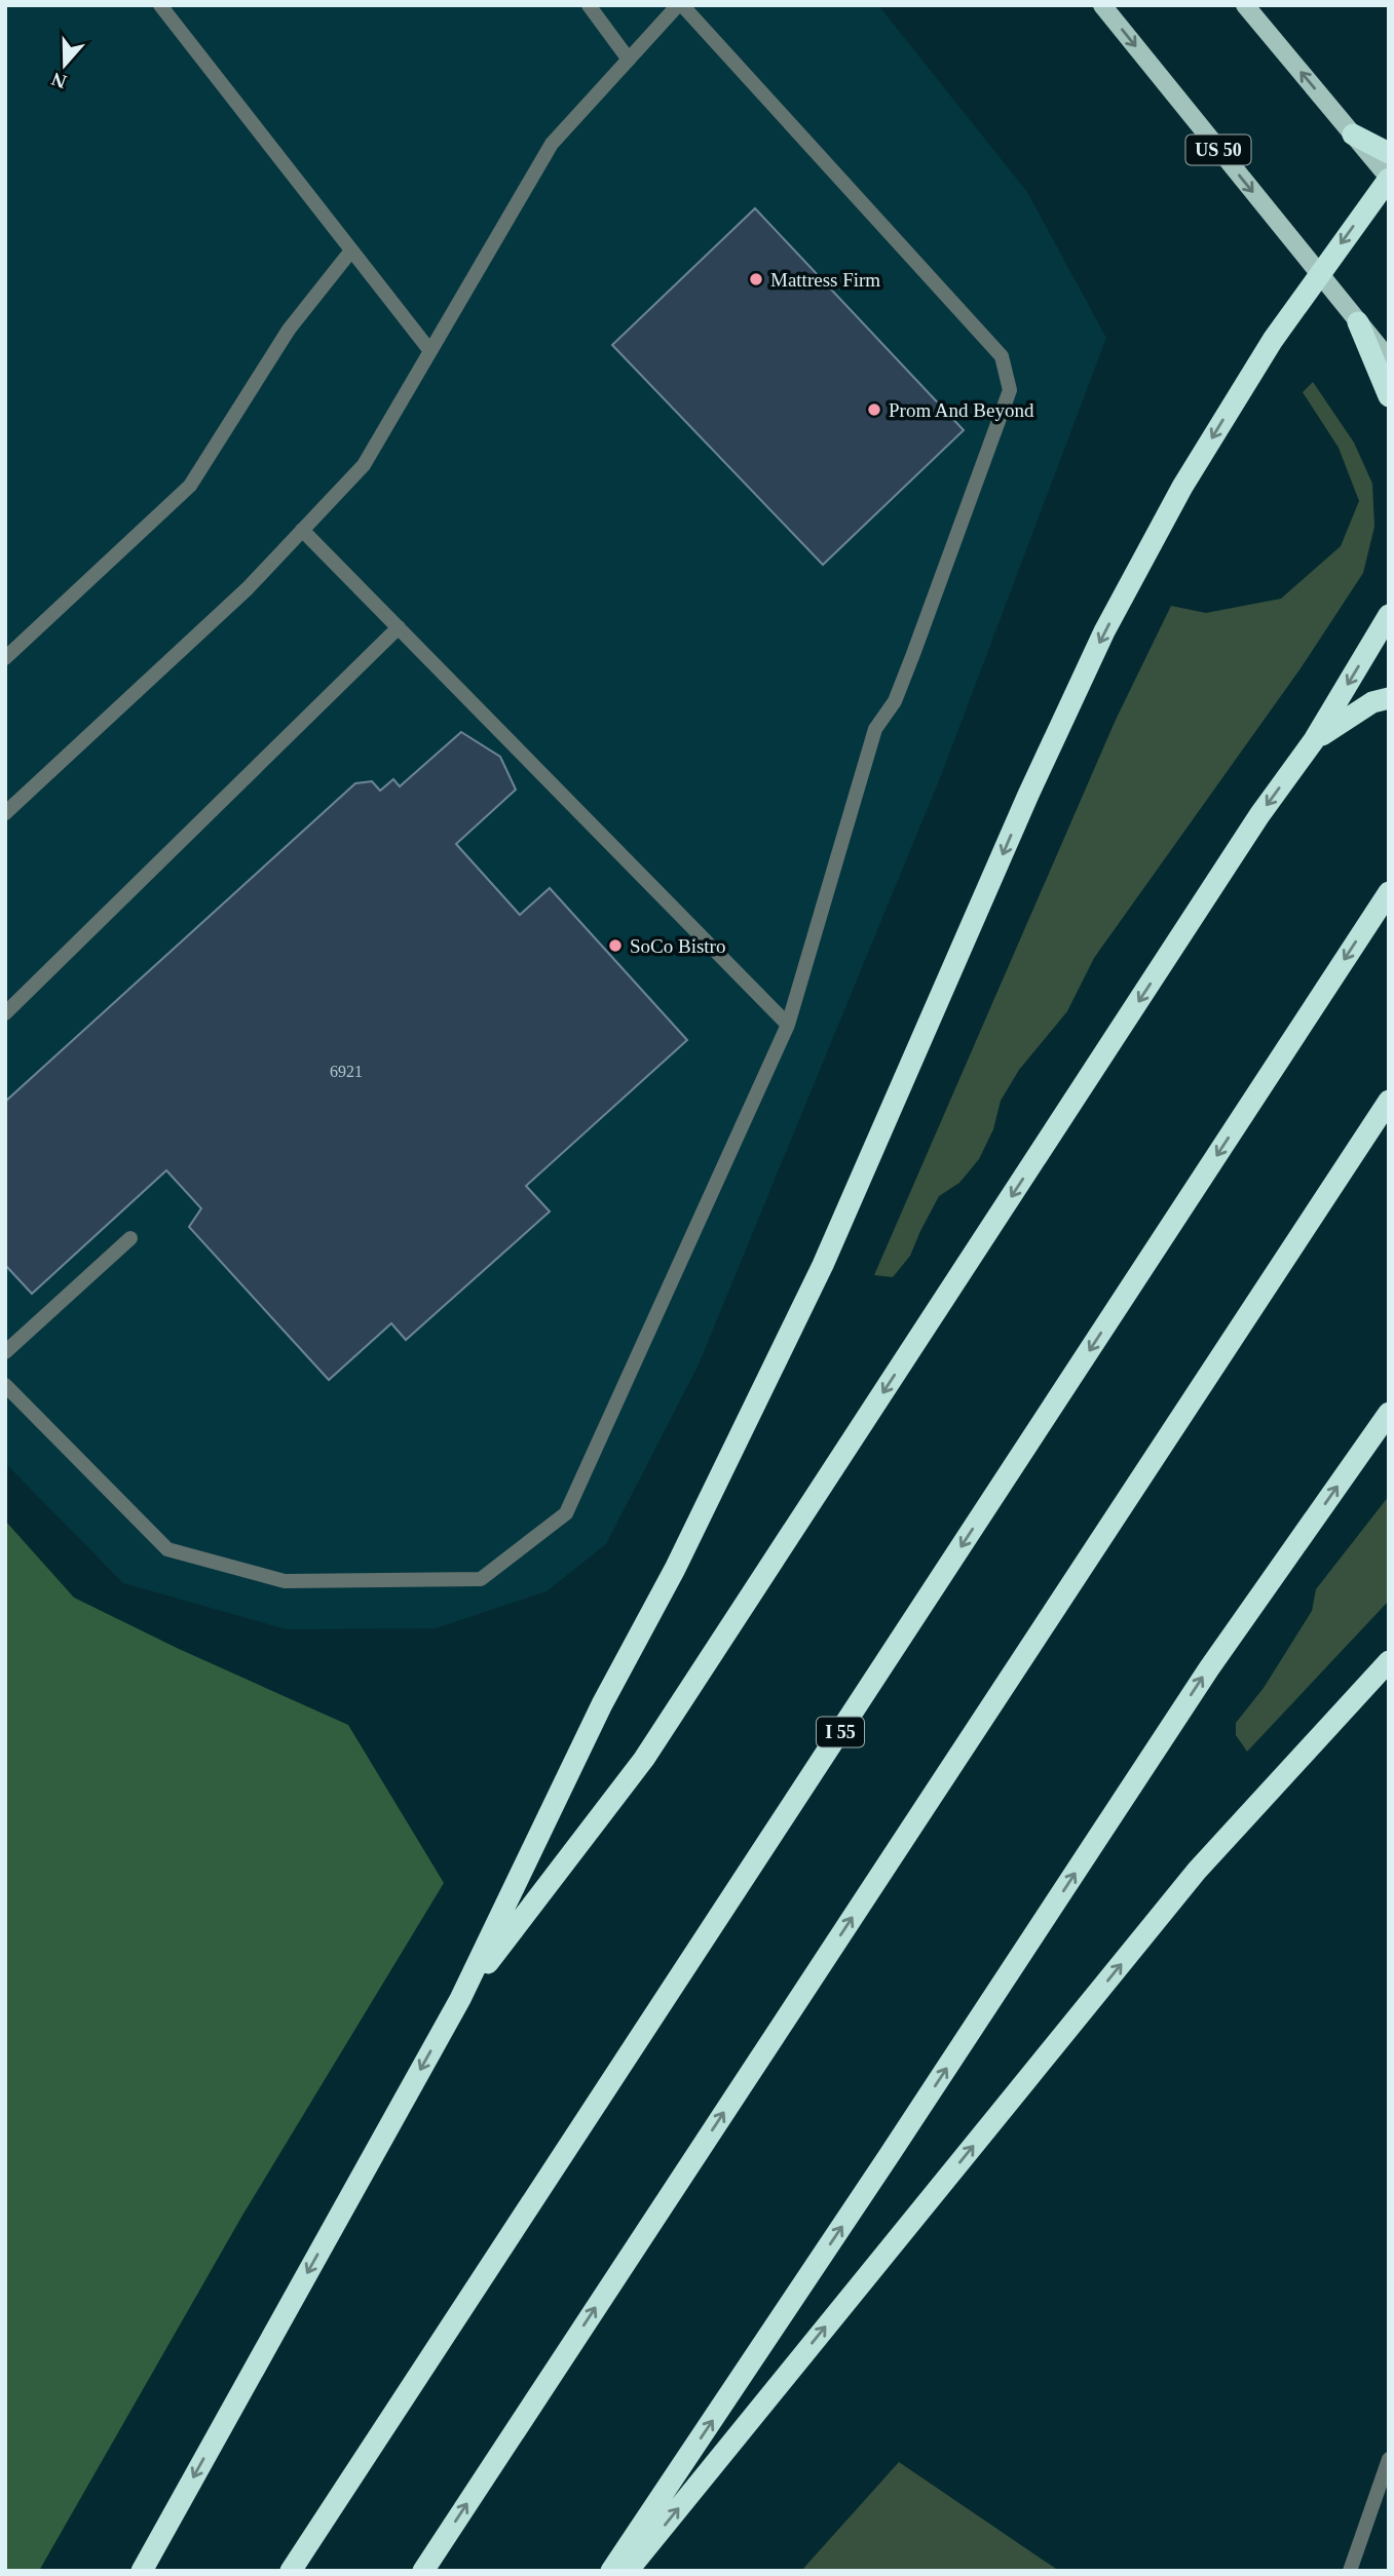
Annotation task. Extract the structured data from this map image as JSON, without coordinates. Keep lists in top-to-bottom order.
{
  "streets": {
    "highway": ["I 55"],
    "main road": ["US 50"]
  },
  "places": ["Mattress Firm", "Prom And Beyond", "SoCo Bistro"],
  "house_numbers": ["6921"],
  "north": "bottom"
}
